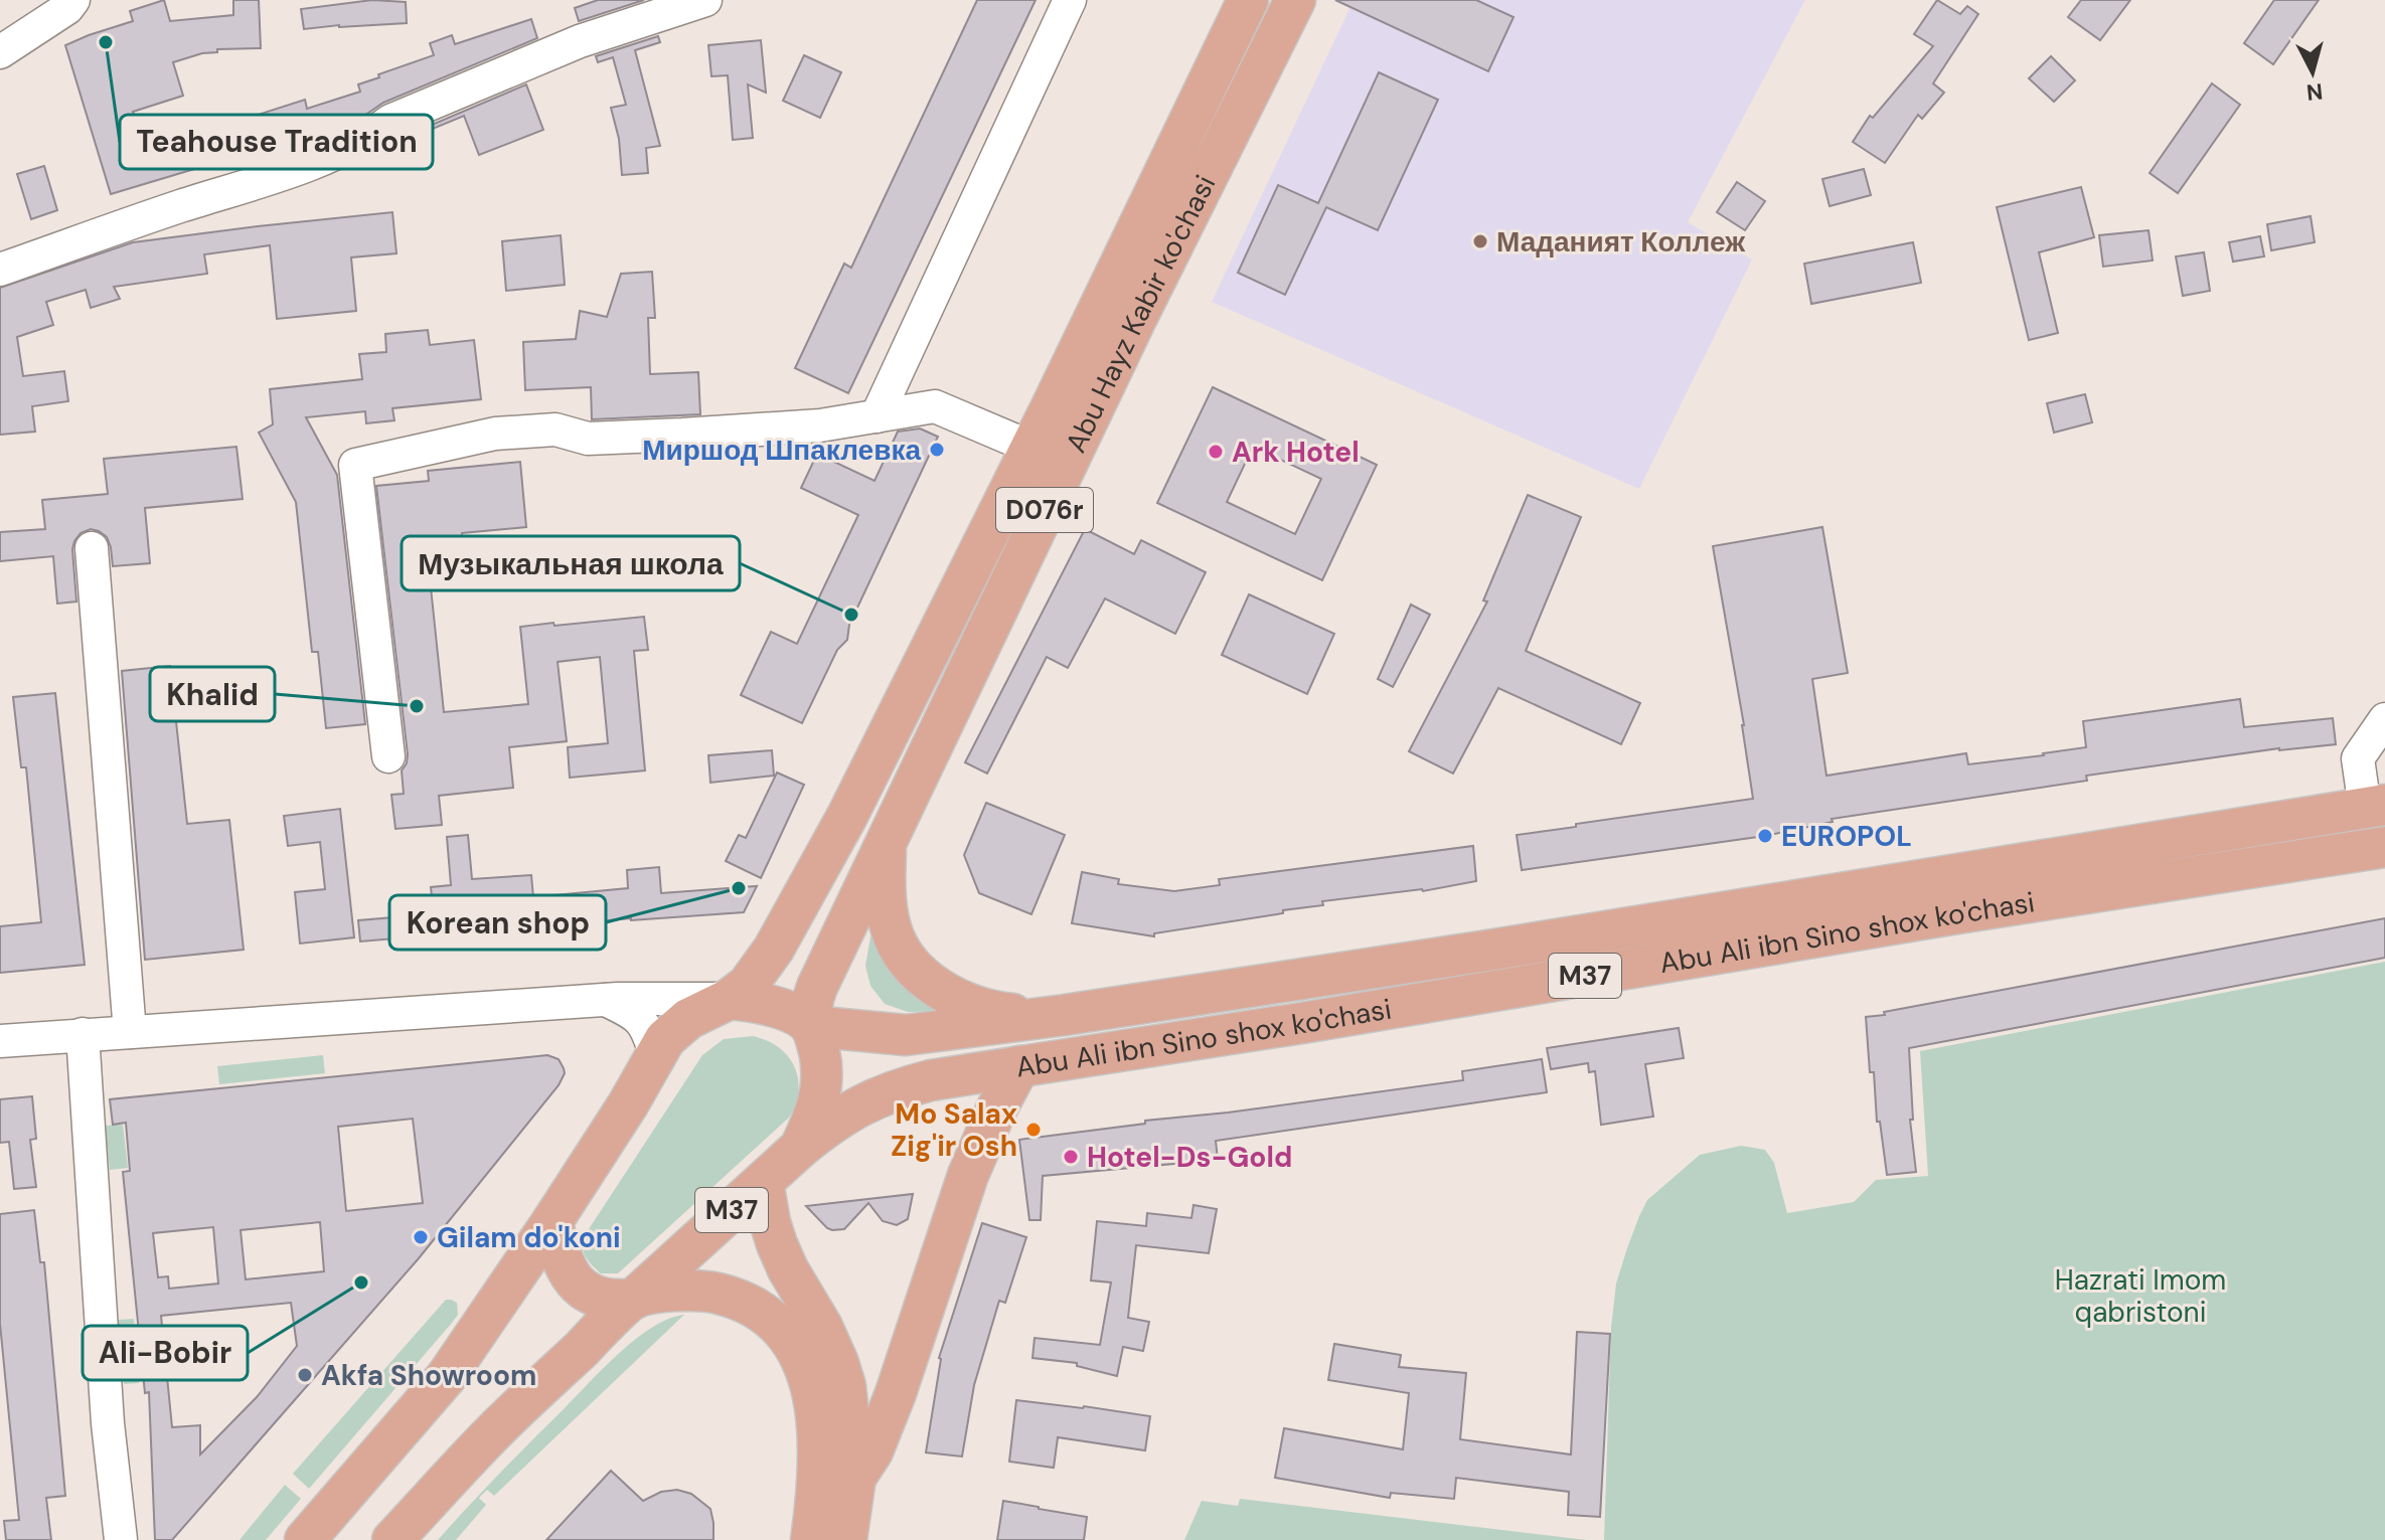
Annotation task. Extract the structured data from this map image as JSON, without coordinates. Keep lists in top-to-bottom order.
{
  "streets": {
    "main road": [
      "Abu Hayz Kabir ko'chasi",
      "D076r",
      "Abu Ali ibn Sino shox ko'chasi",
      "M37"
    ]
  },
  "crossings": [
    ["Abu Hayz Kabir ko'chasi", "D076r"],
    ["Abu Hayz Kabir ko'chasi", "Abu Ali ibn Sino shox ko'chasi"],
    ["Abu Hayz Kabir ko'chasi", "M37"],
    ["D076r", "Abu Ali ibn Sino shox ko'chasi"],
    ["Abu Ali ibn Sino shox ko'chasi", "M37"]
  ],
  "parks": ["Hazrati Imom qabristoni"],
  "places": [
    "Teahouse Tradition",
    "Маданият Коллеж",
    "Миршод Шпаклевка",
    "Ark Hotel",
    "Музыкальная школа",
    "Khalid",
    "EUROPOL",
    "Korean shop",
    "Mo Salax Zig'ir Osh",
    "Hotel-Ds-Gold",
    "Gilam do'koni",
    "Ali-Bobir",
    "Akfa Showroom"
  ],
  "north": "bottom"
}
